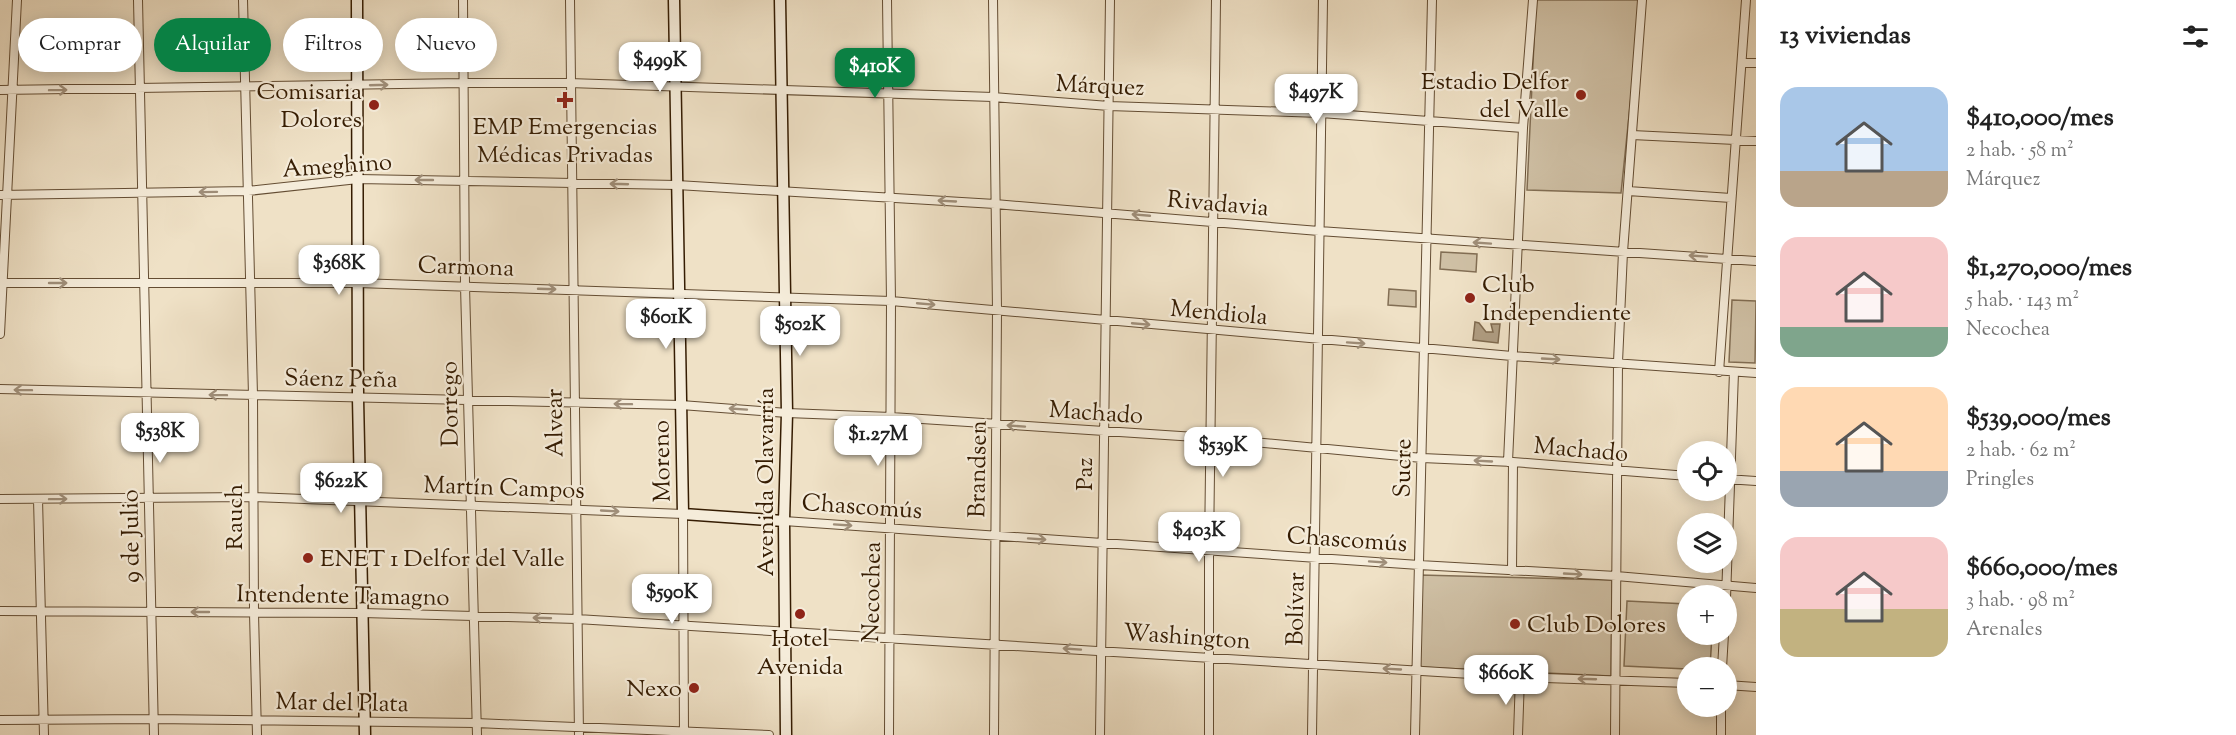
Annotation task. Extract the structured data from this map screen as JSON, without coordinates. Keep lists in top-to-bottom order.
{
  "streets": {
    "main road": ["Moreno", "Avenida Olavarría", "Chascomús"],
    "street": [
      "Márquez",
      "Ameghino",
      "Rivadavia",
      "Carmona",
      "Mendiola",
      "Sáenz Peña",
      "Dorrego",
      "Machado",
      "Alvear",
      "Sucre",
      "Brandsen",
      "Paz",
      "Martín Campos",
      "Rauch",
      "9 de Julio",
      "Necochea",
      "Intendente Tamagno",
      "Bolívar",
      "Washington",
      "Mar del Plata"
    ]
  },
  "crossings": [
    ["Márquez", "Dorrego"],
    ["Márquez", "Alvear"],
    ["Márquez", "Moreno"],
    ["Márquez", "Sucre"],
    ["Márquez", "Brandsen"],
    ["Márquez", "Paz"],
    ["Márquez", "Avenida Olavarría"],
    ["Márquez", "Rauch"],
    ["Márquez", "9 de Julio"],
    ["Márquez", "Necochea"],
    ["Márquez", "Bolívar"],
    ["Ameghino", "Rivadavia"],
    ["Ameghino", "Dorrego"],
    ["Ameghino", "Alvear"],
    ["Ameghino", "Moreno"],
    ["Ameghino", "Rauch"],
    ["Ameghino", "9 de Julio"],
    ["Rivadavia", "Moreno"],
    ["Rivadavia", "Sucre"],
    ["Rivadavia", "Brandsen"],
    ["Rivadavia", "Paz"],
    ["Rivadavia", "Avenida Olavarría"],
    ["Rivadavia", "Necochea"],
    ["Rivadavia", "Bolívar"],
    ["Carmona", "Mendiola"],
    ["Carmona", "Dorrego"],
    ["Carmona", "Alvear"],
    ["Carmona", "Moreno"],
    ["Carmona", "Rauch"],
    ["Carmona", "9 de Julio"],
    ["Mendiola", "Moreno"],
    ["Mendiola", "Sucre"],
    ["Mendiola", "Brandsen"],
    ["Mendiola", "Paz"],
    ["Mendiola", "Avenida Olavarría"],
    ["Mendiola", "Necochea"],
    ["Mendiola", "Bolívar"],
    ["Sáenz Peña", "Dorrego"],
    ["Sáenz Peña", "Machado"],
    ["Sáenz Peña", "Alvear"],
    ["Sáenz Peña", "Moreno"],
    ["Sáenz Peña", "Rauch"],
    ["Sáenz Peña", "9 de Julio"],
    ["Dorrego", "Martín Campos"],
    ["Dorrego", "Intendente Tamagno"],
    ["Dorrego", "Mar del Plata"],
    ["Machado", "Moreno"],
    ["Machado", "Sucre"],
    ["Machado", "Brandsen"],
    ["Machado", "Paz"],
    ["Machado", "Avenida Olavarría"],
    ["Machado", "Necochea"],
    ["Machado", "Bolívar"],
    ["Alvear", "Martín Campos"],
    ["Alvear", "Intendente Tamagno"],
    ["Alvear", "Mar del Plata"],
    ["Moreno", "Martín Campos"],
    ["Moreno", "Chascomús"],
    ["Moreno", "Intendente Tamagno"],
    ["Moreno", "Washington"],
    ["Moreno", "Mar del Plata"],
    ["Sucre", "Chascomús"],
    ["Sucre", "Washington"],
    ["Brandsen", "Chascomús"],
    ["Brandsen", "Washington"],
    ["Paz", "Chascomús"],
    ["Paz", "Washington"],
    ["Avenida Olavarría", "Chascomús"],
    ["Avenida Olavarría", "Washington"],
    ["Martín Campos", "Chascomús"],
    ["Martín Campos", "Rauch"],
    ["Martín Campos", "9 de Julio"],
    ["Chascomús", "Necochea"],
    ["Chascomús", "Bolívar"],
    ["Rauch", "Intendente Tamagno"],
    ["Rauch", "Mar del Plata"],
    ["9 de Julio", "Intendente Tamagno"],
    ["9 de Julio", "Mar del Plata"],
    ["Necochea", "Washington"],
    ["Intendente Tamagno", "Washington"],
    ["Bolívar", "Washington"]
  ],
  "one_way": [
    "Ameghino",
    "Rivadavia",
    "Carmona",
    "Mendiola",
    "Sáenz Peña",
    "Chascomús"
  ],
  "places": {
    "other": [
      "Estadio Delfor del Valle",
      "Comisaria Dolores",
      "Club Independiente",
      "ENET 1 Delfor del Valle",
      "Hotel Avenida",
      "Club Dolores",
      "Nexo"
    ],
    "health": ["EMP Emergencias Médicas Privadas"]
  },
  "page": {
    "heading": "13 viviendas",
    "chip": [
      "Comprar",
      "Alquilar",
      "Filtros",
      "Nuevo"
    ],
    "price": [
      "$499K",
      "$410K",
      "$497K",
      "$368K",
      "$601K",
      "$502K",
      "$538K",
      "$1.27M",
      "$539K",
      "$622K",
      "$403K",
      "$590K",
      "$660K"
    ],
    "list": [
      {
        "name": "$410,000/mes",
        "note": "2 hab. · 58 m² · Márquez"
      },
      {
        "name": "$1,270,000/mes",
        "note": "5 hab. · 143 m² · Necochea"
      },
      {
        "name": "$539,000/mes",
        "note": "2 hab. · 62 m² · Pringles"
      },
      {
        "name": "$660,000/mes",
        "note": "3 hab. · 98 m² · Arenales"
      }
    ],
    "map_buttons": ["+", "−"]
  }
}
